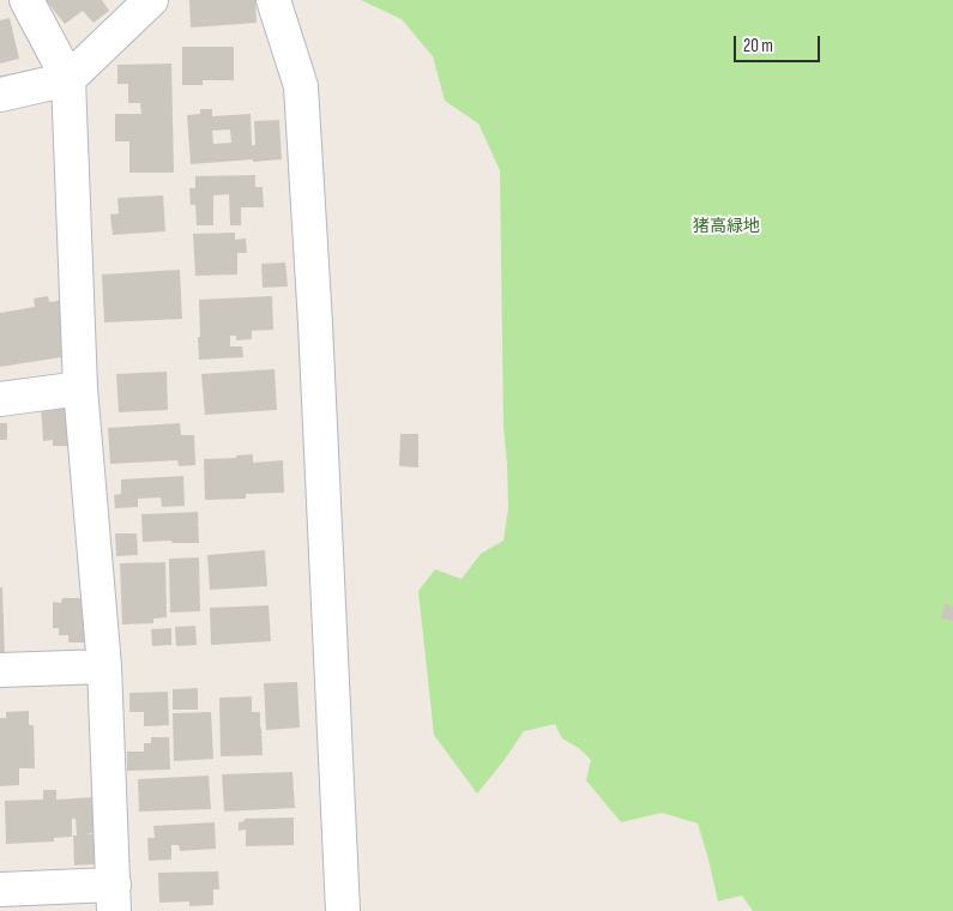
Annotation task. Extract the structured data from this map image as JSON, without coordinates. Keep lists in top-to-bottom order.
{
  "parks": ["猪高緑地"],
  "scale_bar": "20 m"
}
